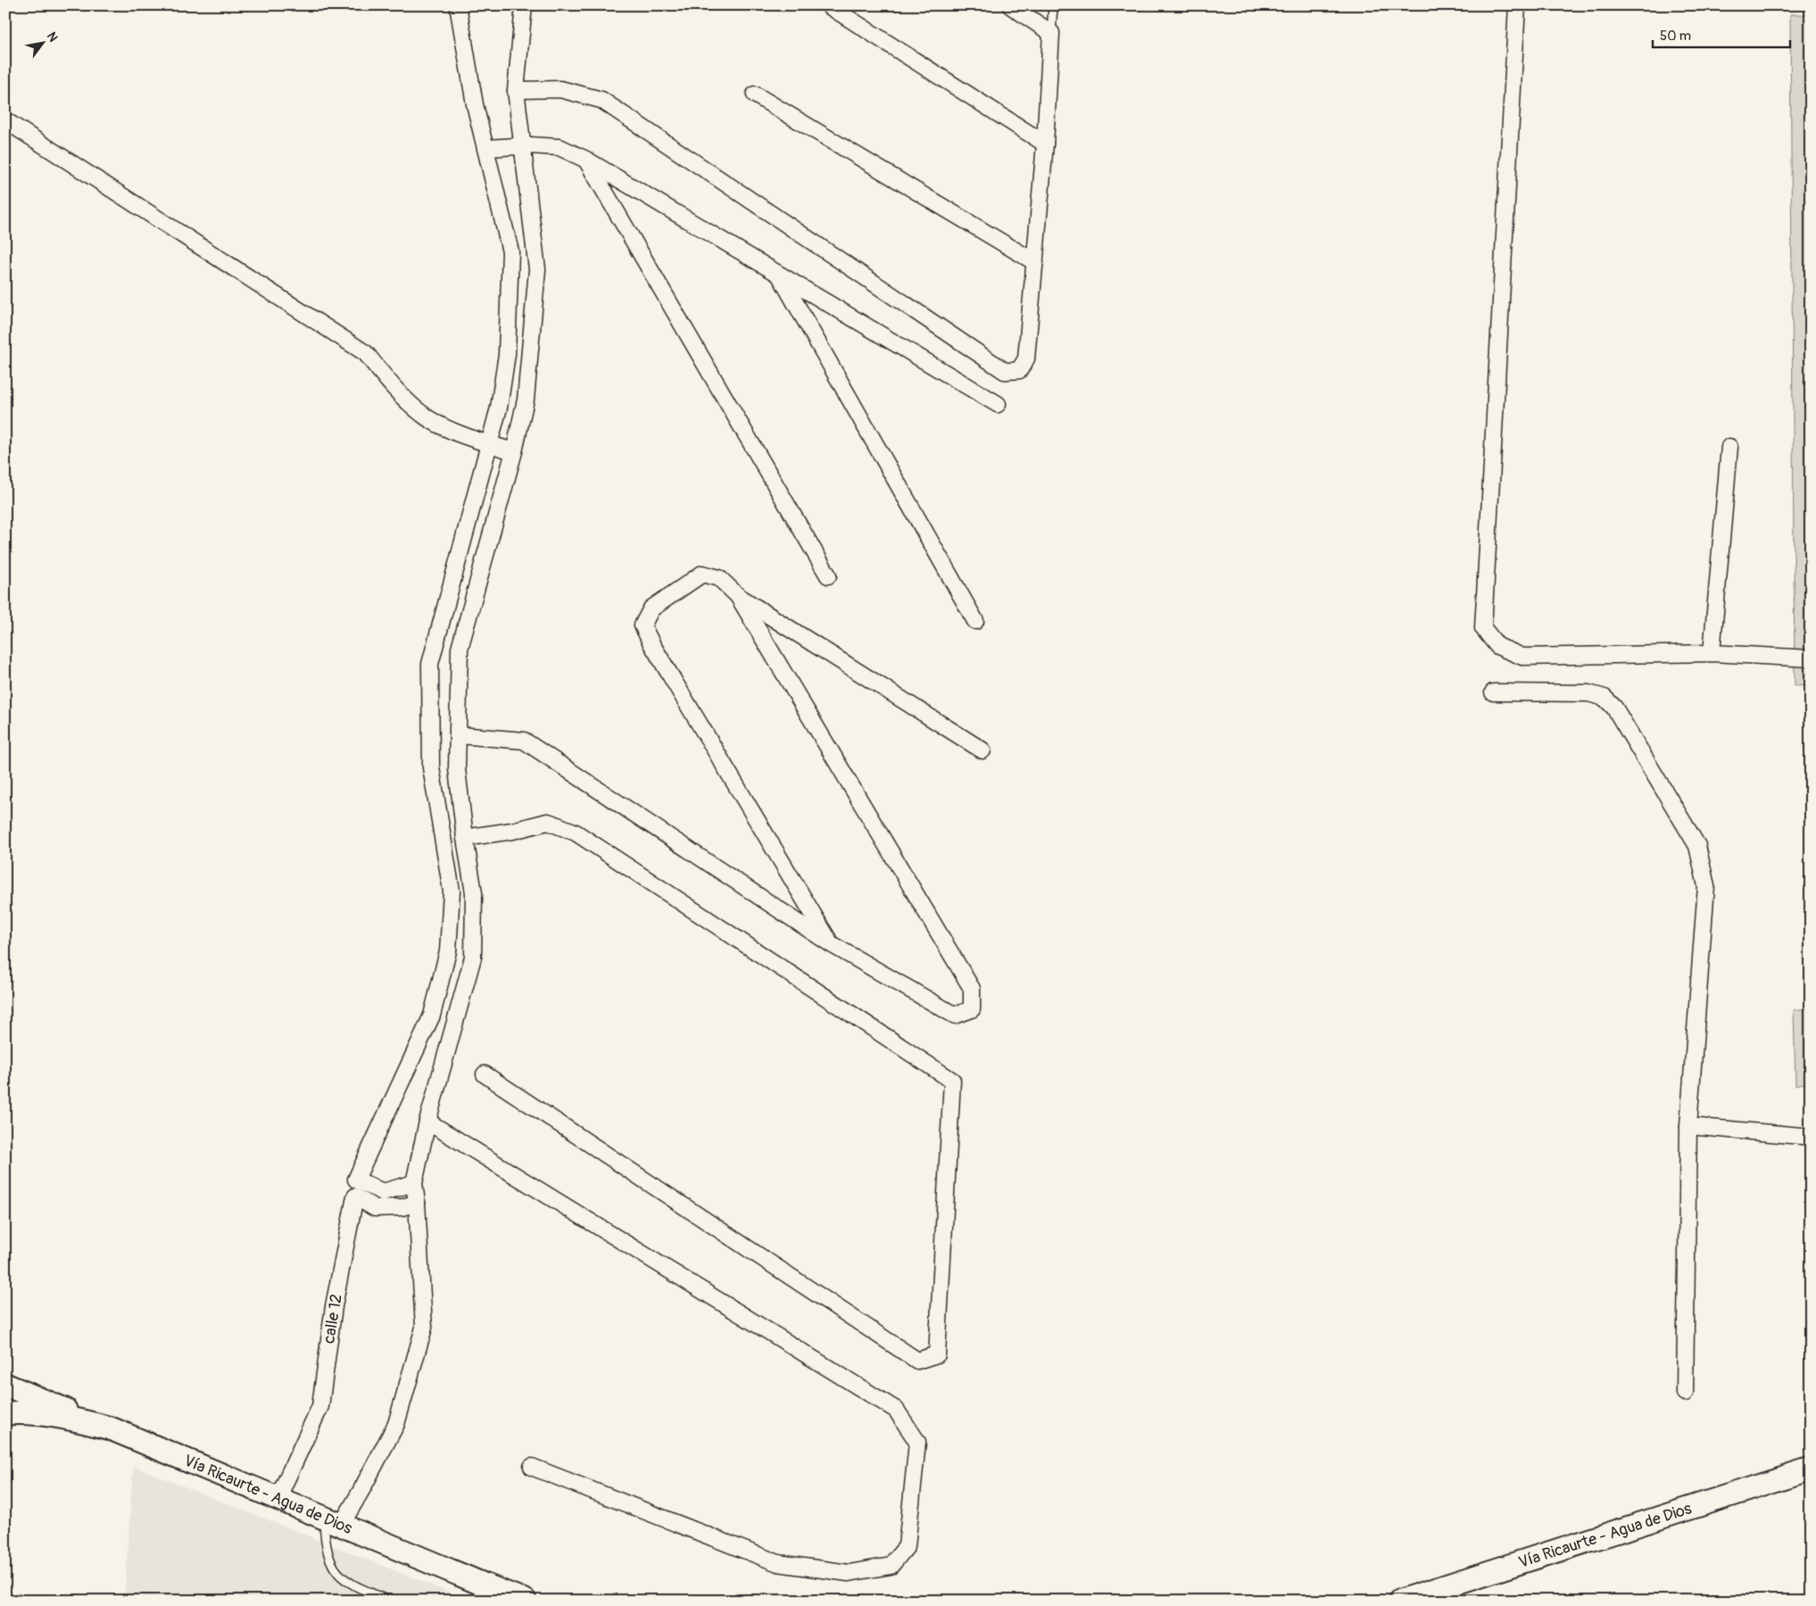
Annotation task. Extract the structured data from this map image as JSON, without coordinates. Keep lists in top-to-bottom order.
{
  "streets": {
    "street": ["calle 12", "Vía Ricaurte - Agua de Dios"]
  },
  "crossings": [
    ["calle 12", "Vía Ricaurte - Agua de Dios"]
  ],
  "scale_bar": "50 m",
  "north": "top right"
}
